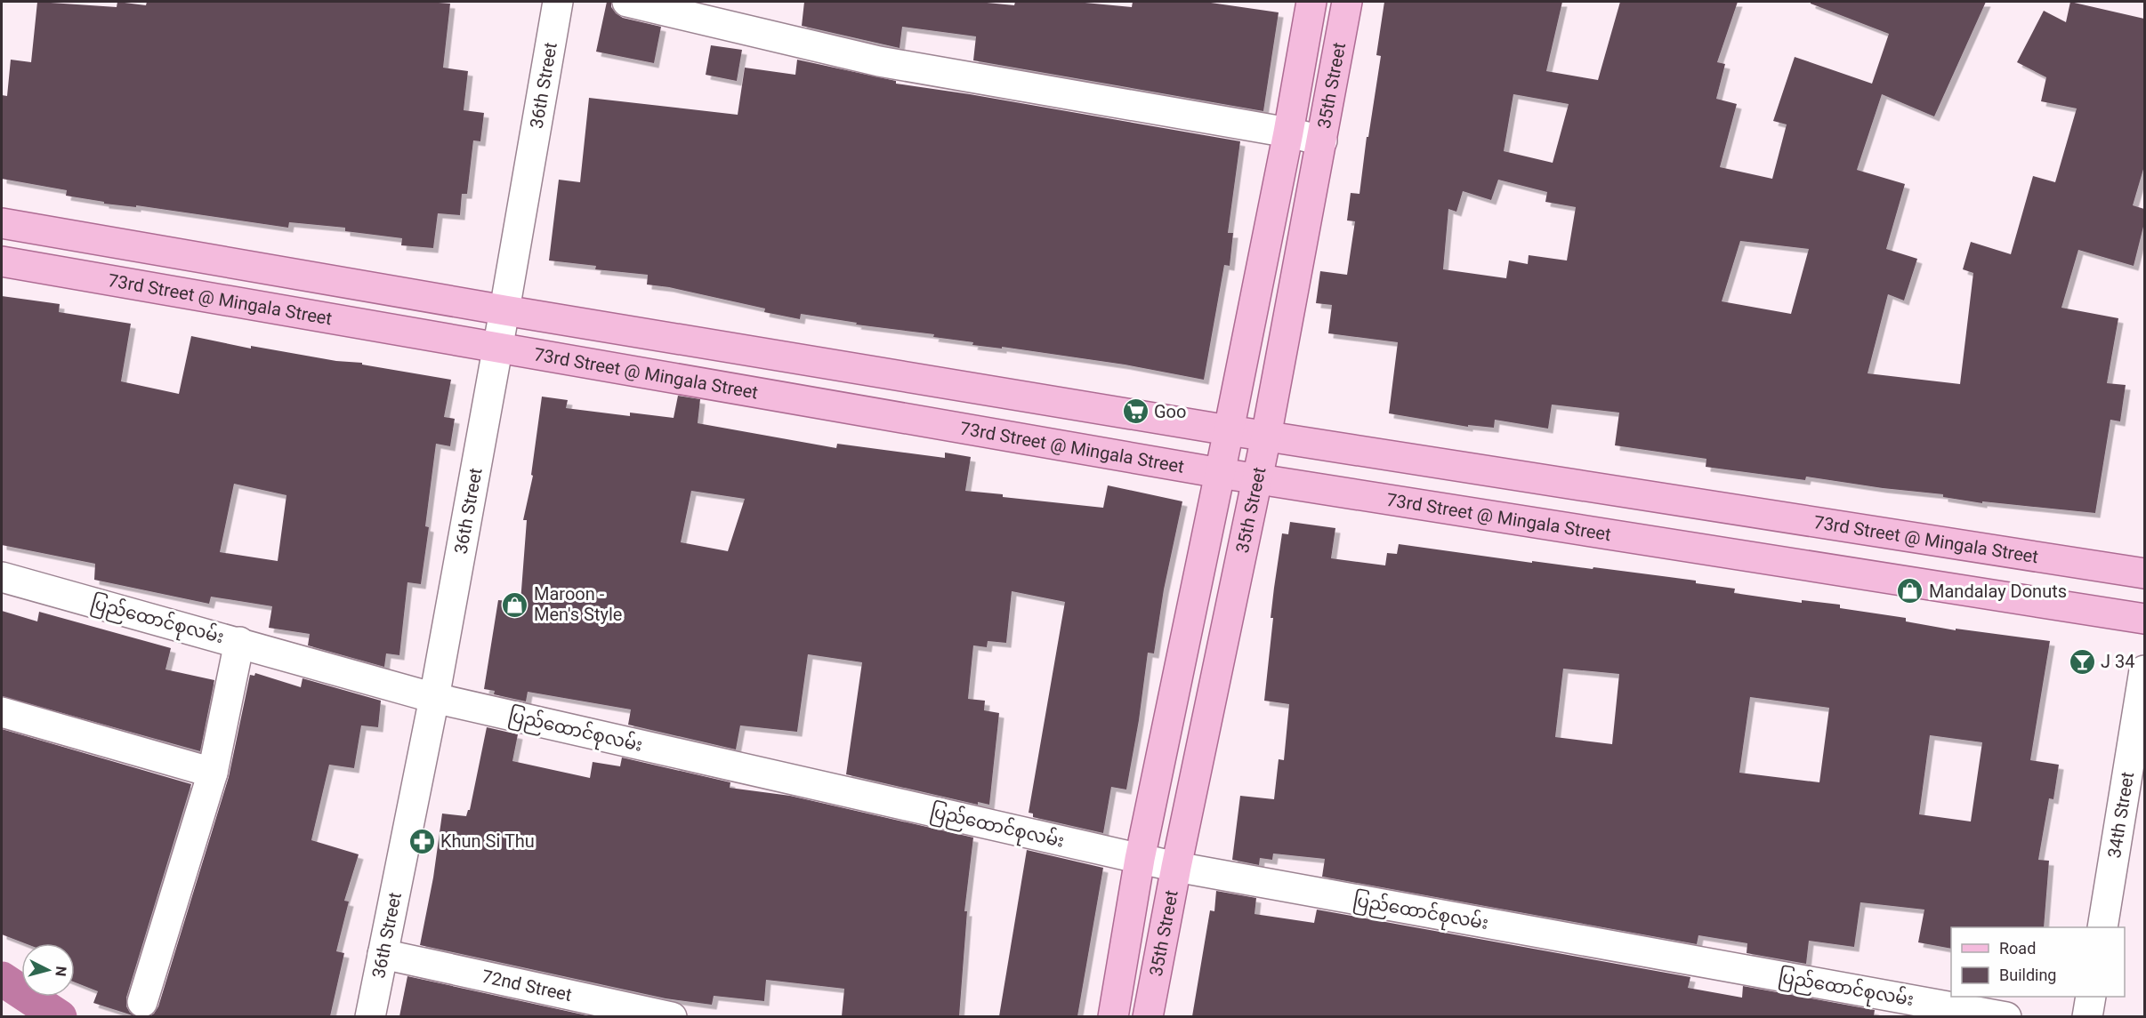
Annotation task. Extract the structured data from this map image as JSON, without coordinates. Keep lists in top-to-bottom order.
{
  "streets": {
    "main road": ["35th Street", "73rd Street @ Mingala Street"],
    "street": [
      "36th Street",
      "ပြည်ထောင်စုလမ်း",
      "34th Street",
      "72nd Street"
    ]
  },
  "crossings": [
    ["36th Street", "73rd Street @ Mingala Street"],
    ["36th Street", "ပြည်ထောင်စုလမ်း"],
    ["36th Street", "72nd Street"],
    ["35th Street", "73rd Street @ Mingala Street"],
    ["35th Street", "ပြည်ထောင်စုလမ်း"]
  ],
  "places": {
    "supermarket": ["Goo"],
    "shop": ["Mandalay Donuts", "Maroon - Men's Style"],
    "bar": ["J 34"],
    "pharmacy": ["Khun Si Thu"]
  },
  "legend": ["Road", "Building"],
  "north": "right"
}
